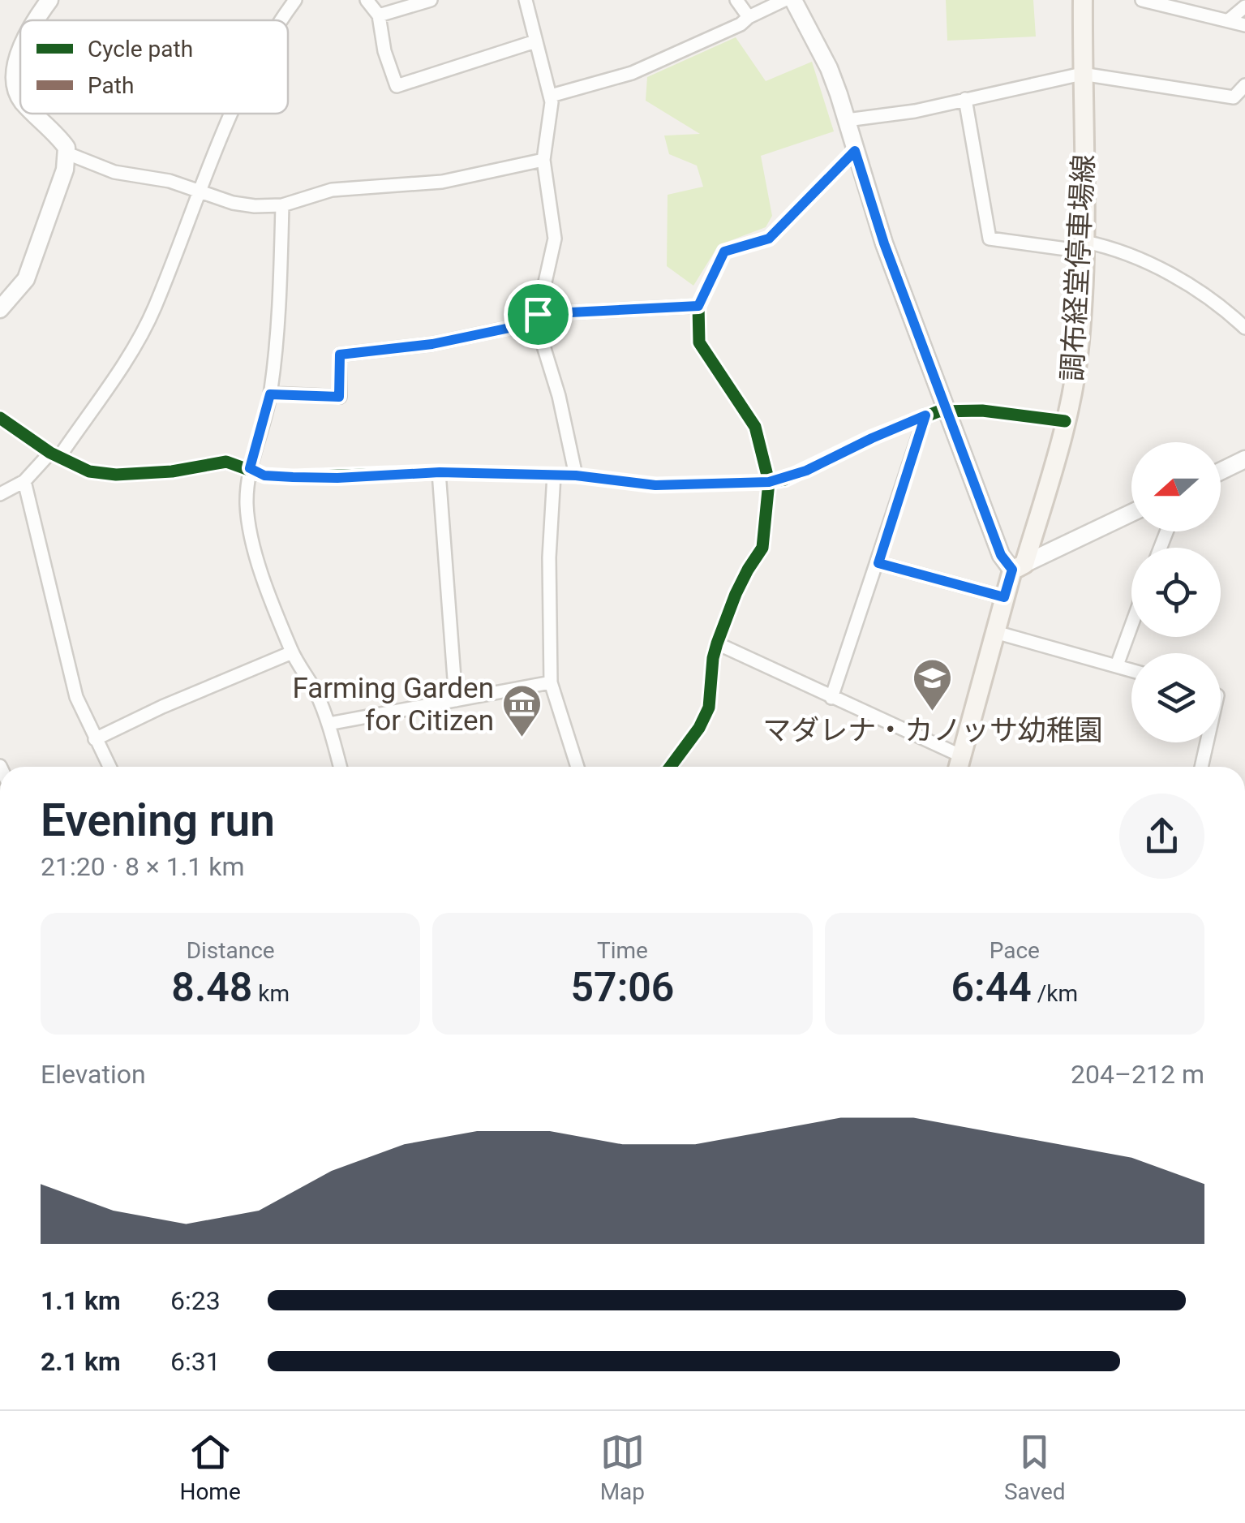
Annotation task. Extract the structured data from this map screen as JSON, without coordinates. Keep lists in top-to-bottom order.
{
  "streets": {
    "main road": ["調布経堂停車場線"]
  },
  "places": {
    "school or university": ["マダレナ・カノッサ幼稚園"],
    "museum": ["Farming Garden for Citizen"]
  },
  "legend": ["Cycle path", "Path"],
  "north": "left",
  "page": {
    "heading": ["Evening run", "21:20 · 8 × 1.1 km"],
    "stats": [
      ["Distance", "8.48 km"],
      ["Time", "57:06"],
      ["Pace", "6:44 /km"]
    ],
    "chart": ["Elevation", "204–212 m"],
    "list": [
      {
        "name": "1.1 km",
        "note": "6:23"
      },
      {
        "name": "2.1 km",
        "note": "6:31"
      }
    ],
    "tabs": ["Home", "Map", "Saved"]
  }
}
